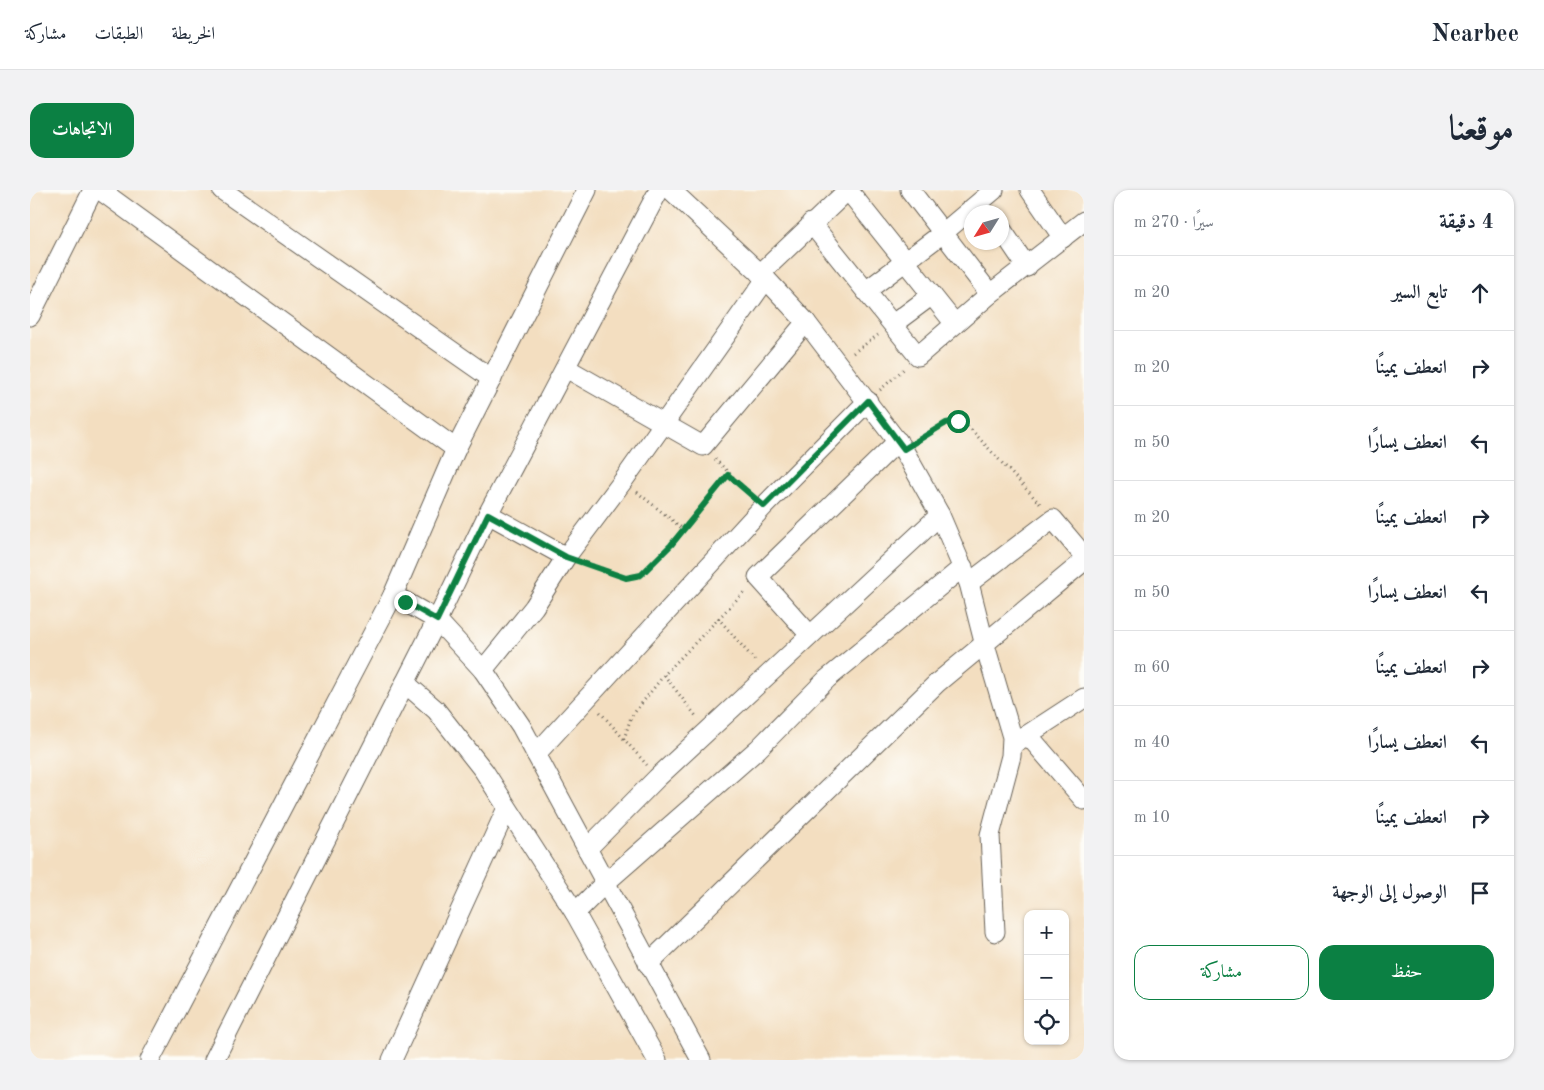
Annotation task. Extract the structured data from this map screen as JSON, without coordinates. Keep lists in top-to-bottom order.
{
  "north": "bottom left",
  "page": {
    "header": "Nearbee",
    "nav": ["الخريطة", "الطبقات", "مشاركة"],
    "title": "موقعنا",
    "buttons": [
      "الاتجاهات",
      ["حفظ", "مشاركة"]
    ],
    "heading": ["4 دقيقة", "سيرًا · 270 m"],
    "list": [
      ["تابع السير", "20 m"],
      ["انعطف يمينًا", "20 m"],
      ["انعطف يسارًا", "50 m"],
      ["انعطف يمينًا", "20 m"],
      ["انعطف يسارًا", "50 m"],
      ["انعطف يمينًا", "60 m"],
      ["انعطف يسارًا", "40 m"],
      ["انعطف يمينًا", "10 m"],
      "الوصول إلى الوجهة"
    ],
    "map_buttons": ["+", "−"]
  }
}
